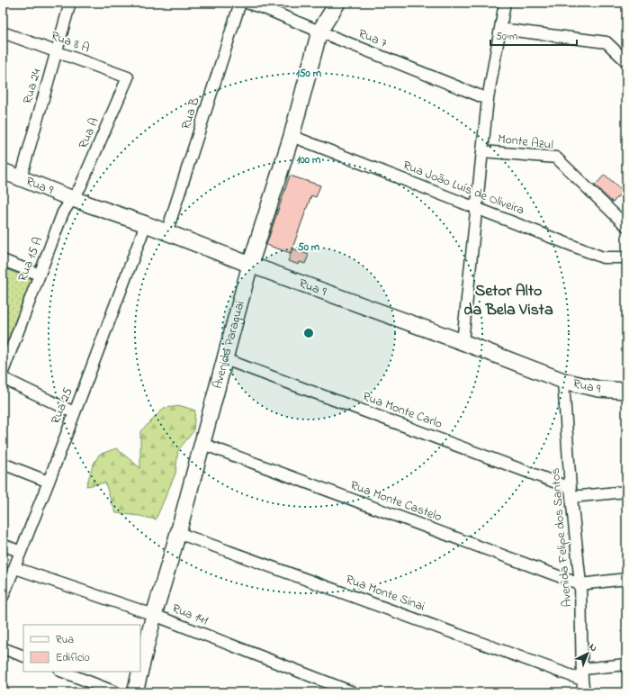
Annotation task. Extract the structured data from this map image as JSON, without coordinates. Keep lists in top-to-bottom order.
{
  "streets": {
    "street": [
      "Rua 7",
      "Rua 8 A",
      "Rua 24",
      "Rua B",
      "Rua A",
      "Monte Azul",
      "Rua 9",
      "Rua João Luís de Oliveira",
      "Rua 15 A",
      "Avenida Paraguai",
      "Rua 25",
      "Rua Monte Carlo",
      "Rua Monte Castelo",
      "Avenida Felipe dos Santos",
      "Rua Monte Sinai",
      "Rua 141"
    ]
  },
  "crossings": [
    ["Rua 7", "Avenida Paraguai"],
    ["Rua 8 A", "Rua 24"],
    ["Rua 8 A", "Rua A"],
    ["Rua 24", "Rua 9"],
    ["Rua B", "Rua 9"],
    ["Rua A", "Rua 9"],
    ["Rua A", "Rua 15 A"],
    ["Rua 9", "Rua 15 A"],
    ["Rua 9", "Avenida Paraguai"],
    ["Rua 9", "Rua 25"],
    ["Rua 9", "Avenida Felipe dos Santos"],
    ["Rua João Luís de Oliveira", "Avenida Paraguai"],
    ["Avenida Paraguai", "Rua Monte Carlo"],
    ["Avenida Paraguai", "Rua Monte Castelo"],
    ["Avenida Paraguai", "Rua Monte Sinai"],
    ["Avenida Paraguai", "Rua 141"],
    ["Rua 25", "Rua 141"],
    ["Rua Monte Carlo", "Avenida Felipe dos Santos"],
    ["Rua Monte Castelo", "Avenida Felipe dos Santos"],
    ["Avenida Felipe dos Santos", "Rua Monte Sinai"]
  ],
  "districts": ["Setor Alto da Bela Vista"],
  "legend": ["Rua", "Edifício"],
  "scale_bar": "50 m",
  "north": "top right",
  "rings": ["150 m", "100 m", "50 m"]
}
